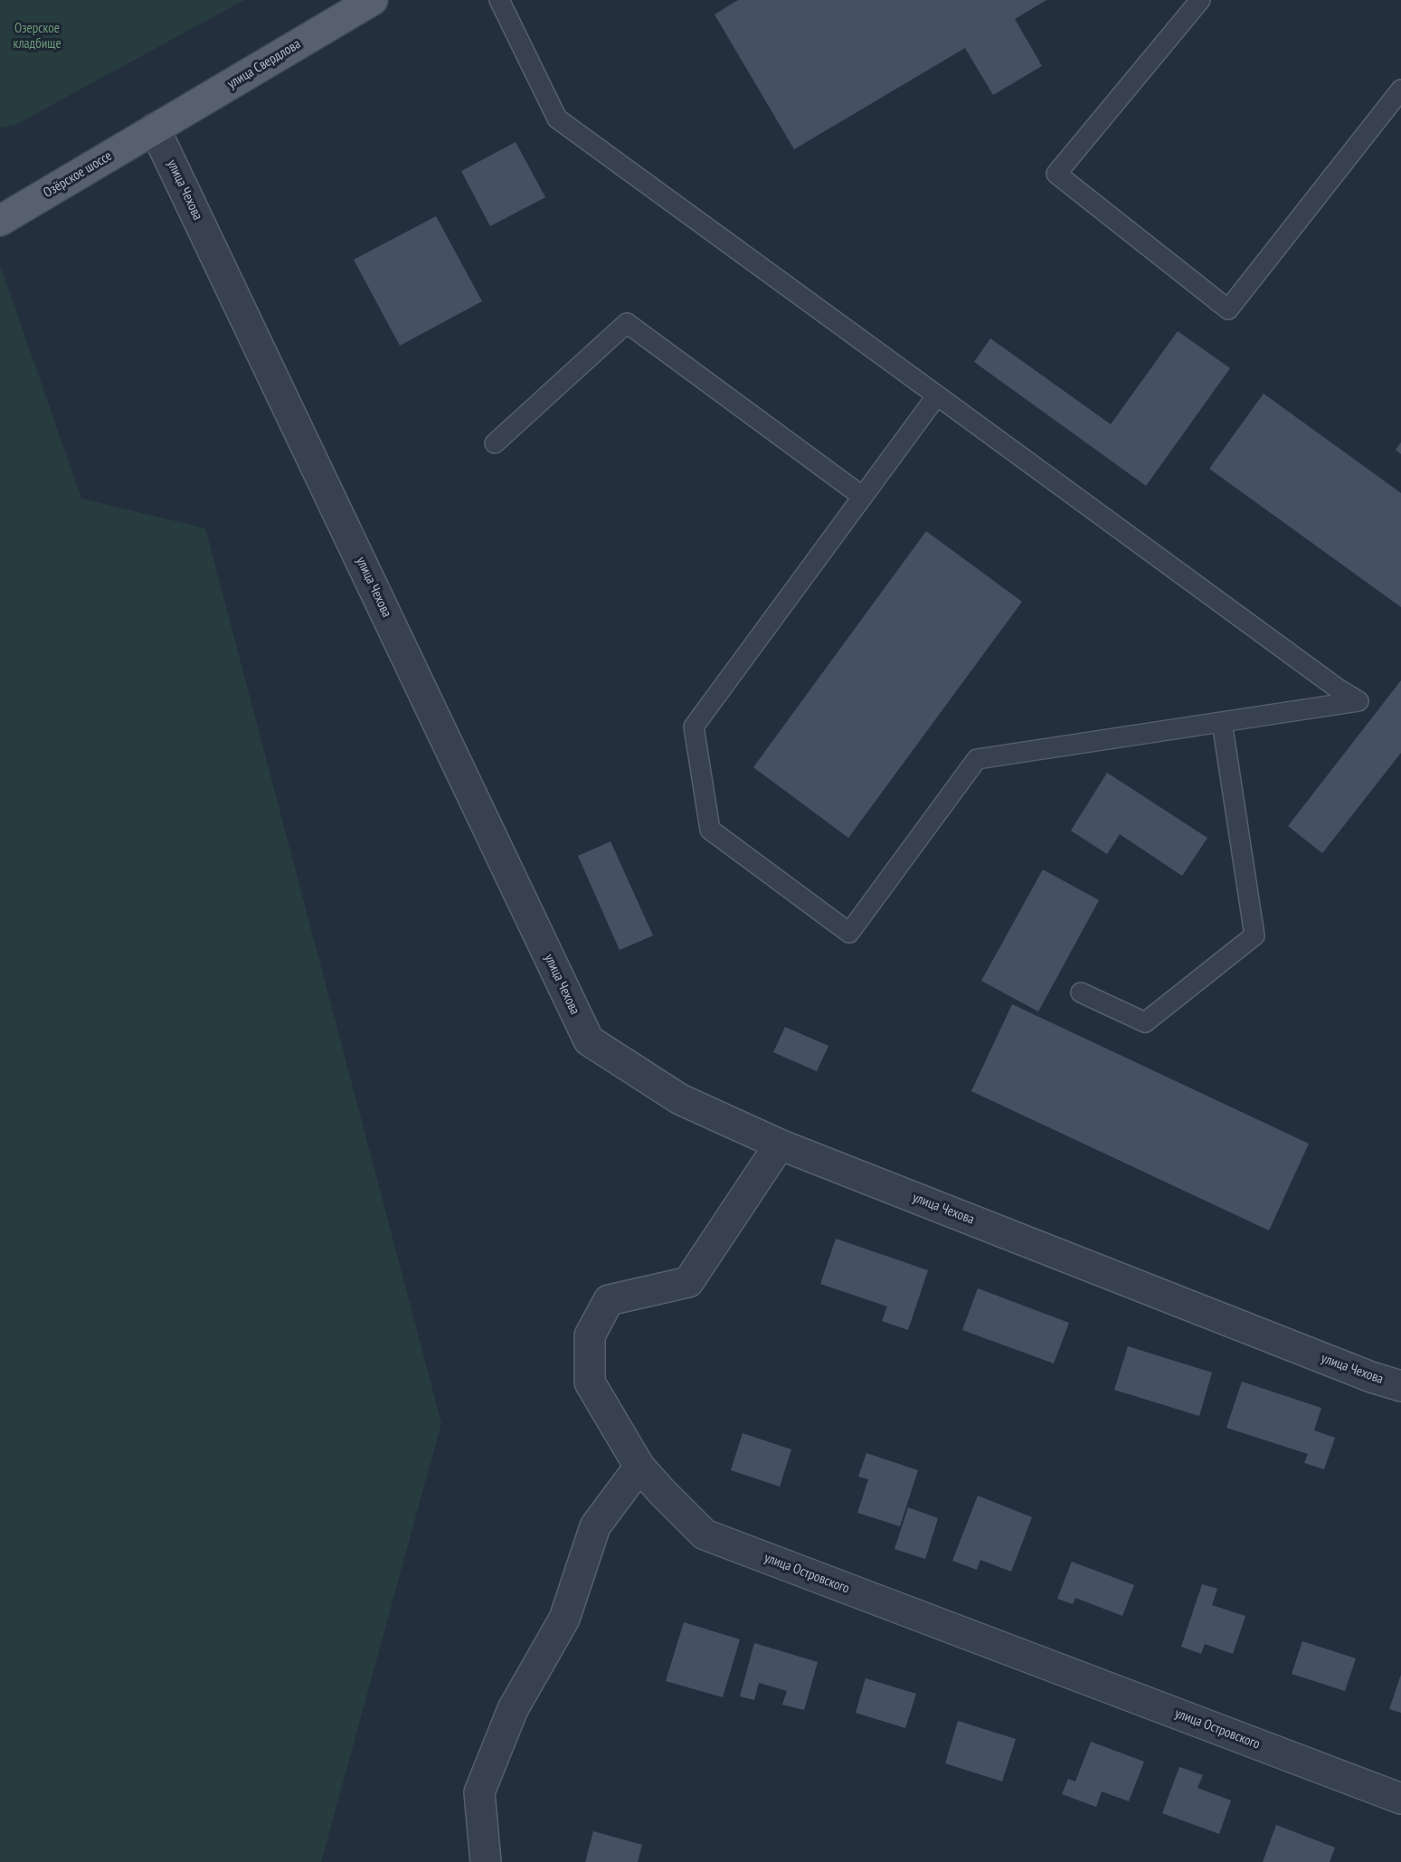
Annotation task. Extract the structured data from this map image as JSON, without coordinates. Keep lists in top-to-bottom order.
{
  "streets": {
    "main road": ["улица Свердлова", "Озёрское шоссе"],
    "street": ["улица Чехова", "улица Островского"]
  },
  "crossings": [
    ["улица Свердлова", "Озёрское шоссе"],
    ["улица Свердлова", "улица Чехова"],
    ["Озёрское шоссе", "улица Чехова"],
    ["улица Чехова", "улица Островского"]
  ],
  "parks": ["Озерское кладбище"]
}
